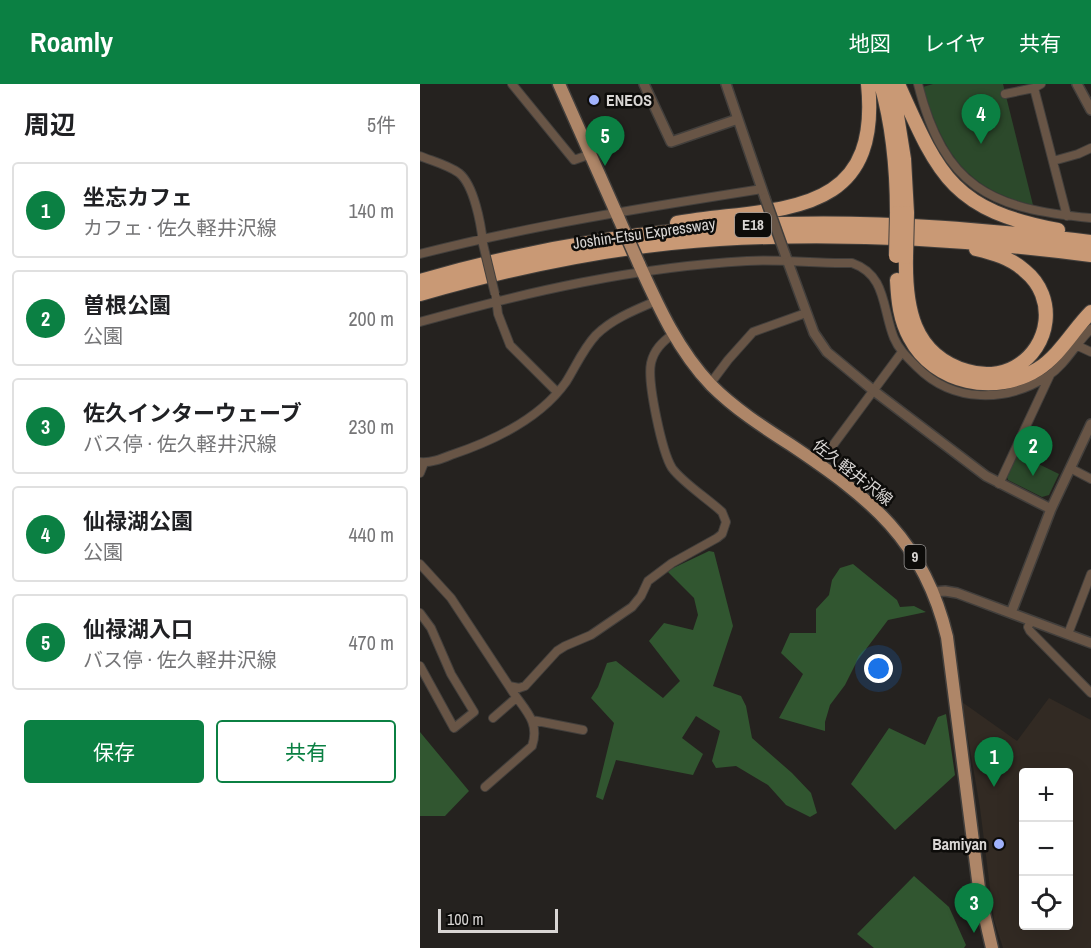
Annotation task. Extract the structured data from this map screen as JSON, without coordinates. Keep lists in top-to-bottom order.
{
  "streets": {
    "highway": ["E18", "Joshin-Etsu Expressway"],
    "main road": ["佐久軽井沢線", "9"]
  },
  "places": ["ENEOS", "Bamiyan"],
  "scale_bar": "100 m",
  "page": {
    "header": "Roamly",
    "nav": ["地図", "レイヤ", "共有"],
    "heading": ["周辺", "5件"],
    "pins": [
      "4",
      "5",
      "2",
      "1",
      "3"
    ],
    "list": [
      {
        "mark": "1",
        "name": "坐忘カフェ",
        "note": "カフェ · 佐久軽井沢線",
        "value": "140 m"
      },
      {
        "mark": "2",
        "name": "曽根公園",
        "note": "公園",
        "value": "200 m"
      },
      {
        "mark": "3",
        "name": "佐久インターウェーブ",
        "note": "バス停 · 佐久軽井沢線",
        "value": "230 m"
      },
      {
        "mark": "4",
        "name": "仙禄湖公園",
        "note": "公園",
        "value": "440 m"
      },
      {
        "mark": "5",
        "name": "仙禄湖入口",
        "note": "バス停 · 佐久軽井沢線",
        "value": "470 m"
      }
    ],
    "buttons": ["保存", "共有"],
    "map_buttons": ["+", "−"],
    "scale": "100 m"
  }
}
